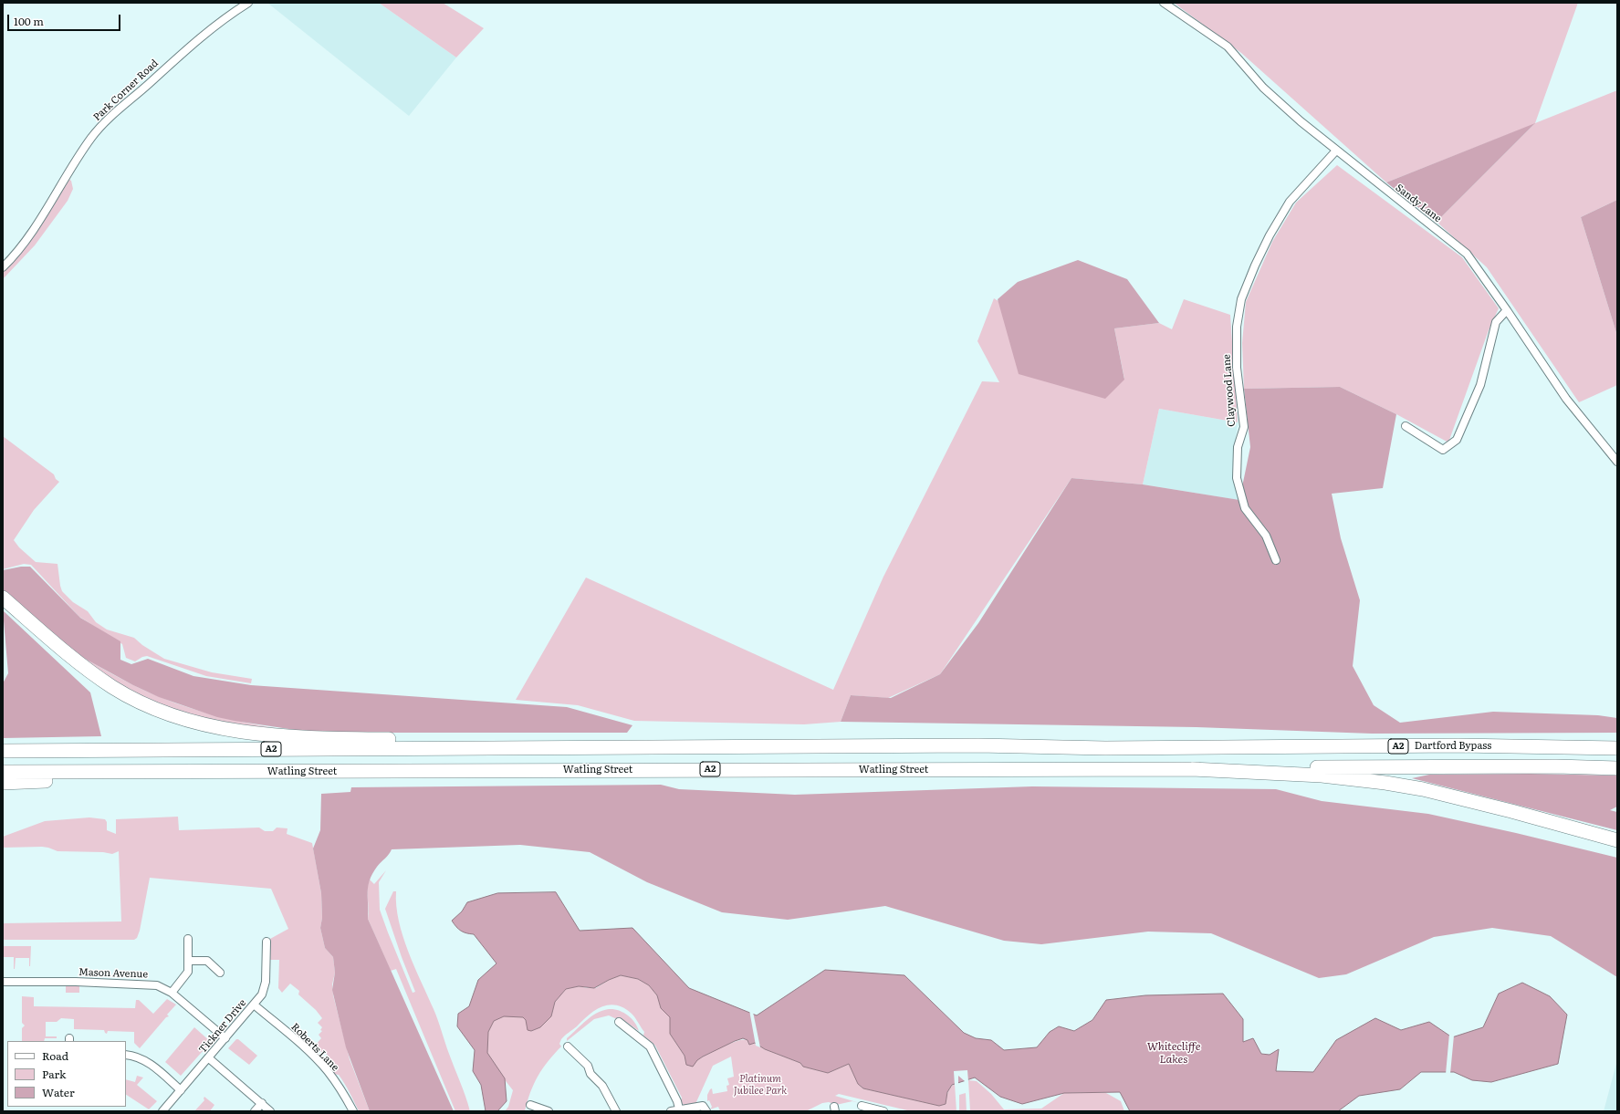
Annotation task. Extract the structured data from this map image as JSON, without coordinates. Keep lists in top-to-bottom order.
{
  "streets": {
    "highway": ["A2", "Dartford Bypass", "Watling Street"],
    "street": [
      "Park Corner Road",
      "Sandy Lane",
      "Claywood Lane",
      "Mason Avenue",
      "Tickner Drive",
      "Roberts Lane"
    ]
  },
  "crossings": [
    ["Sandy Lane", "Claywood Lane"],
    ["A2", "Dartford Bypass"],
    ["A2", "Watling Street"],
    ["Dartford Bypass", "Watling Street"],
    ["Mason Avenue", "Tickner Drive"],
    ["Tickner Drive", "Roberts Lane"]
  ],
  "water": ["Whitecliffe Lakes"],
  "parks": ["Platinum Jubilee Park"],
  "legend": ["Road", "Park", "Water"],
  "scale_bar": "100 m"
}
